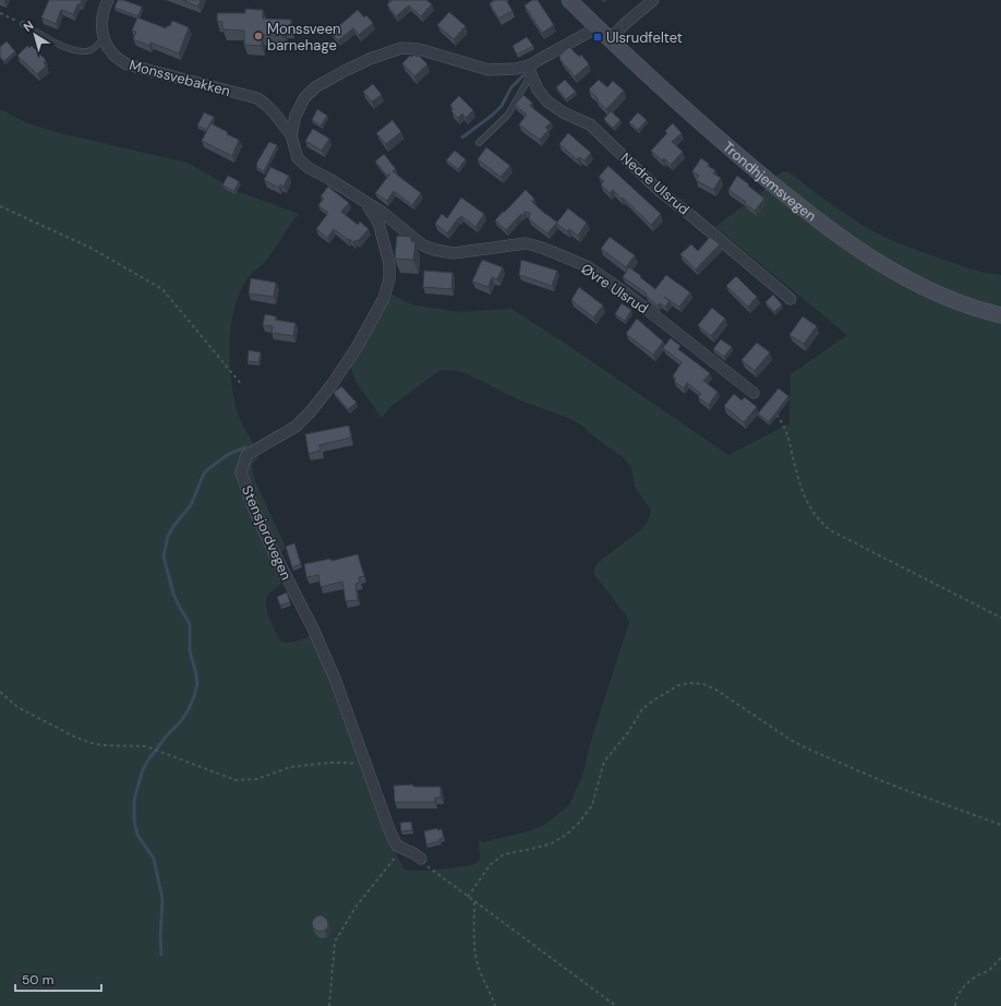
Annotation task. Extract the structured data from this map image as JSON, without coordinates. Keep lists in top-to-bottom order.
{
  "streets": {
    "main road": ["Trondhjemsvegen"],
    "street": [
      "Monssvebakken",
      "Nedre Ulsrud",
      "Øvre Ulsrud",
      "Stensjordvegen"
    ]
  },
  "crossings": [
    ["Monssvebakken", "Stensjordvegen"],
    ["Trondhjemsvegen", "Stensjordvegen"],
    ["Nedre Ulsrud", "Stensjordvegen"],
    ["Øvre Ulsrud", "Stensjordvegen"]
  ],
  "places": {
    "other": ["Monssveen barnehage"],
    "transit": ["Ulsrudfeltet"]
  },
  "scale_bar": "50 m",
  "north": "top left"
}
